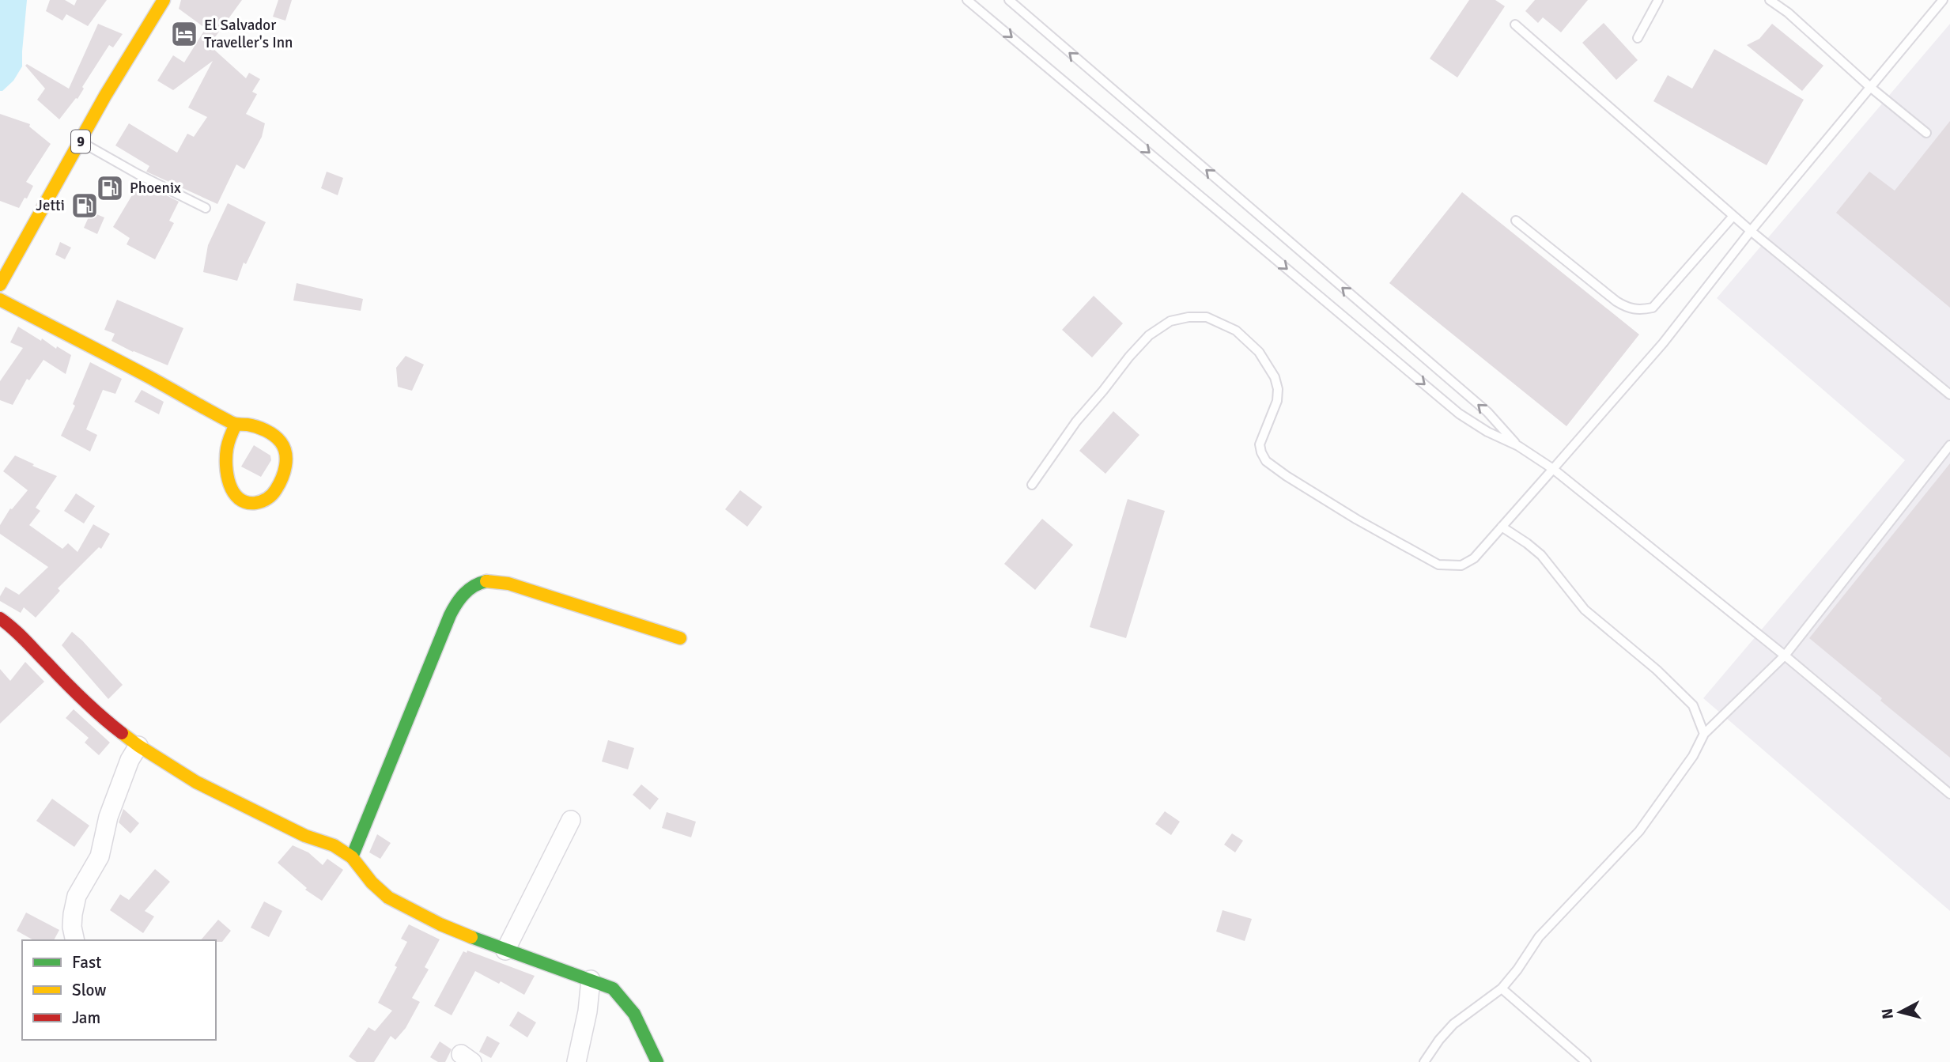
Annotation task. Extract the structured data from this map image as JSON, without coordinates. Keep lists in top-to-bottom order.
{
  "streets": {
    "main road": ["9"]
  },
  "places": {
    "hotel": ["El Salvador Traveller's Inn"],
    "fuel station": ["Phoenix", "Jetti"]
  },
  "legend": ["Fast", "Slow", "Jam"],
  "north": "left"
}
